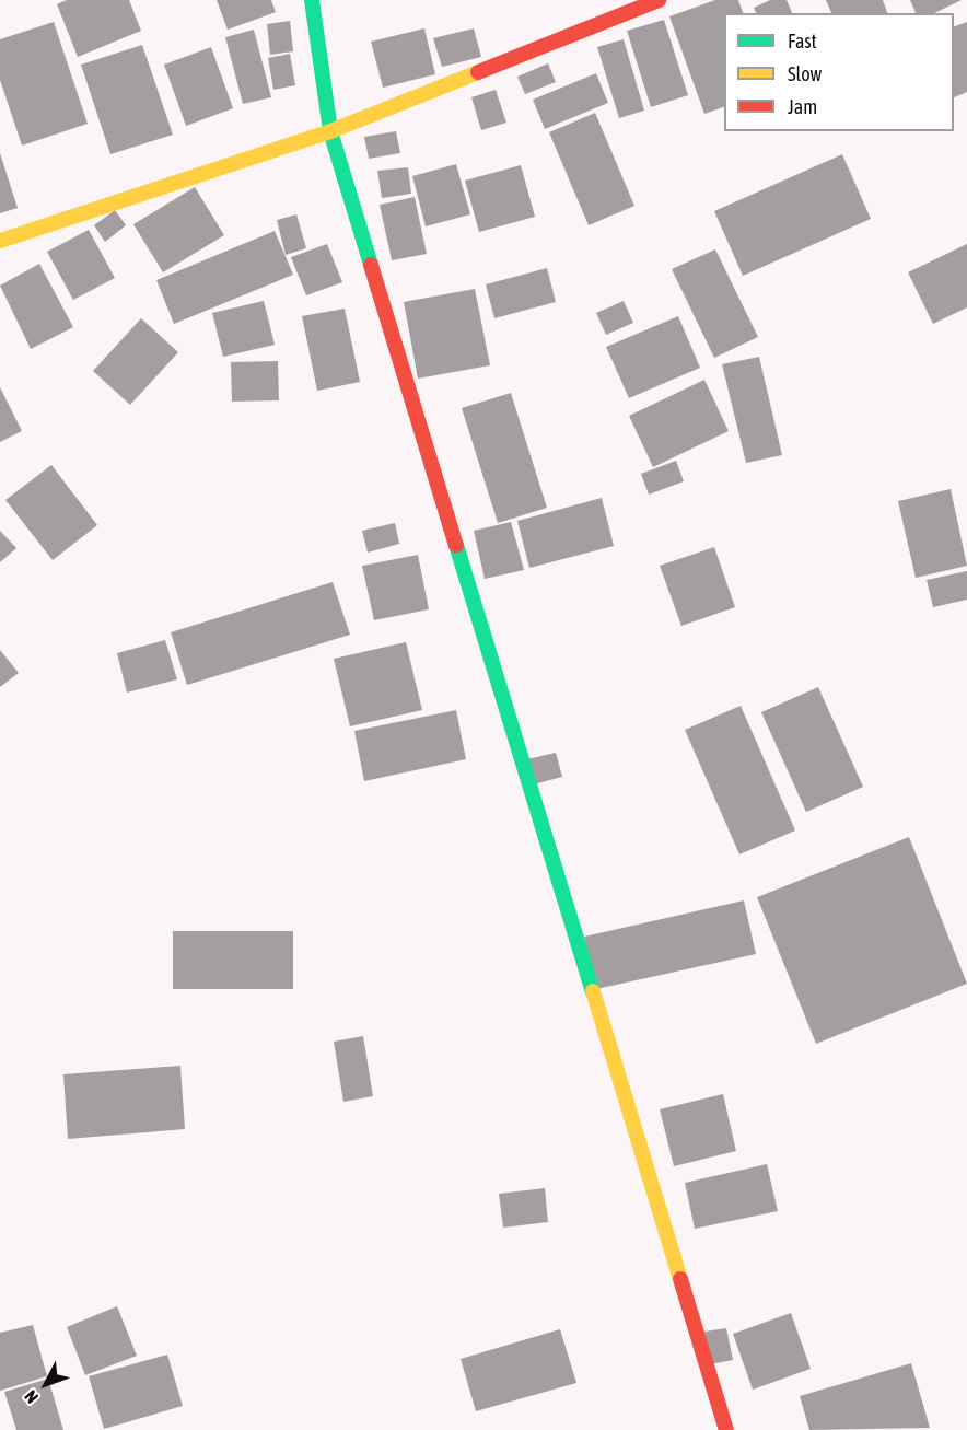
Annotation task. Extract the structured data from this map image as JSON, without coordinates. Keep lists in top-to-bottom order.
{
  "legend": ["Fast", "Slow", "Jam"],
  "north": "bottom left"
}
